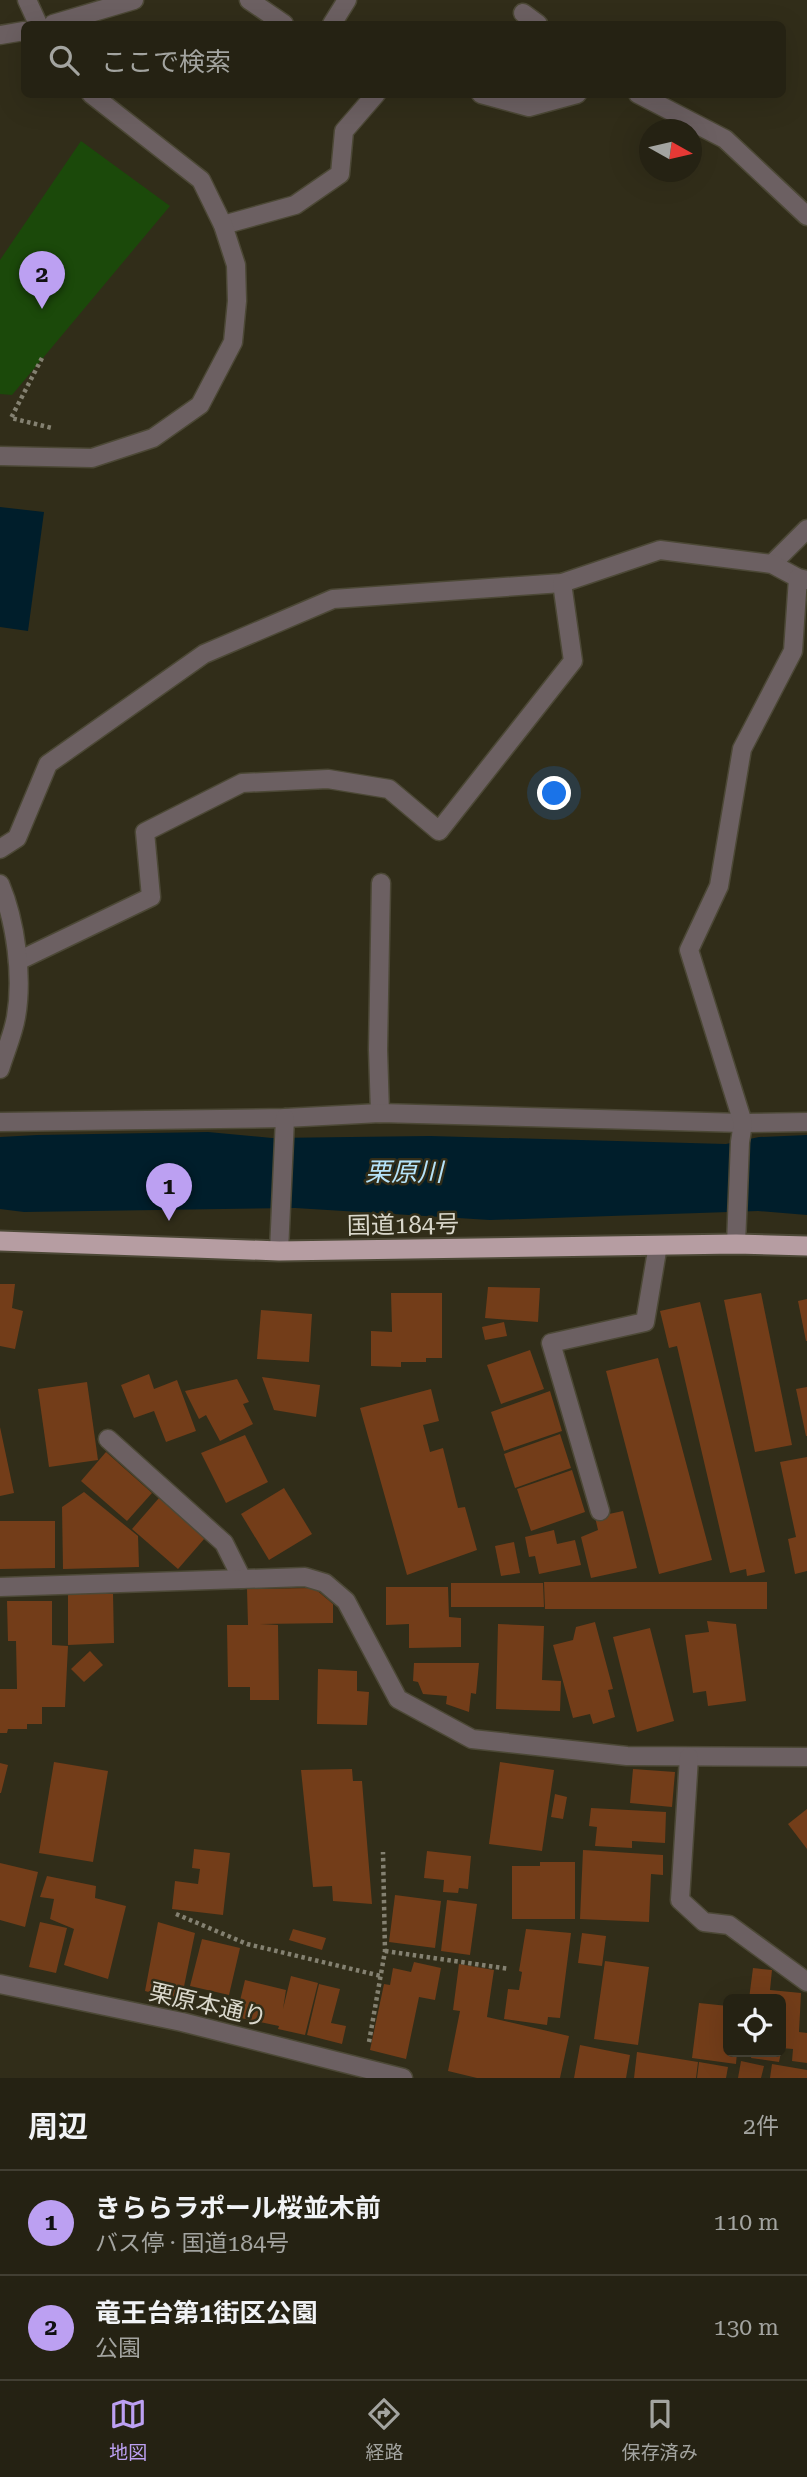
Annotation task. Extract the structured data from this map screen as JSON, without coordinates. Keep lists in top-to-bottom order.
{
  "streets": {
    "highway": ["国道184号"],
    "street": ["栗原本通り"]
  },
  "water": ["栗原川"],
  "north": "right",
  "page": {
    "search": "ここで検索",
    "pins": ["2", "1"],
    "heading": ["周辺", "2件"],
    "list": [
      {
        "mark": "1",
        "name": "きららラポール桜並木前",
        "note": "バス停 · 国道184号",
        "value": "110 m"
      },
      {
        "mark": "2",
        "name": "竜王台第1街区公園",
        "note": "公園",
        "value": "130 m"
      }
    ],
    "nav": ["地図", "経路", "保存済み"]
  }
}
